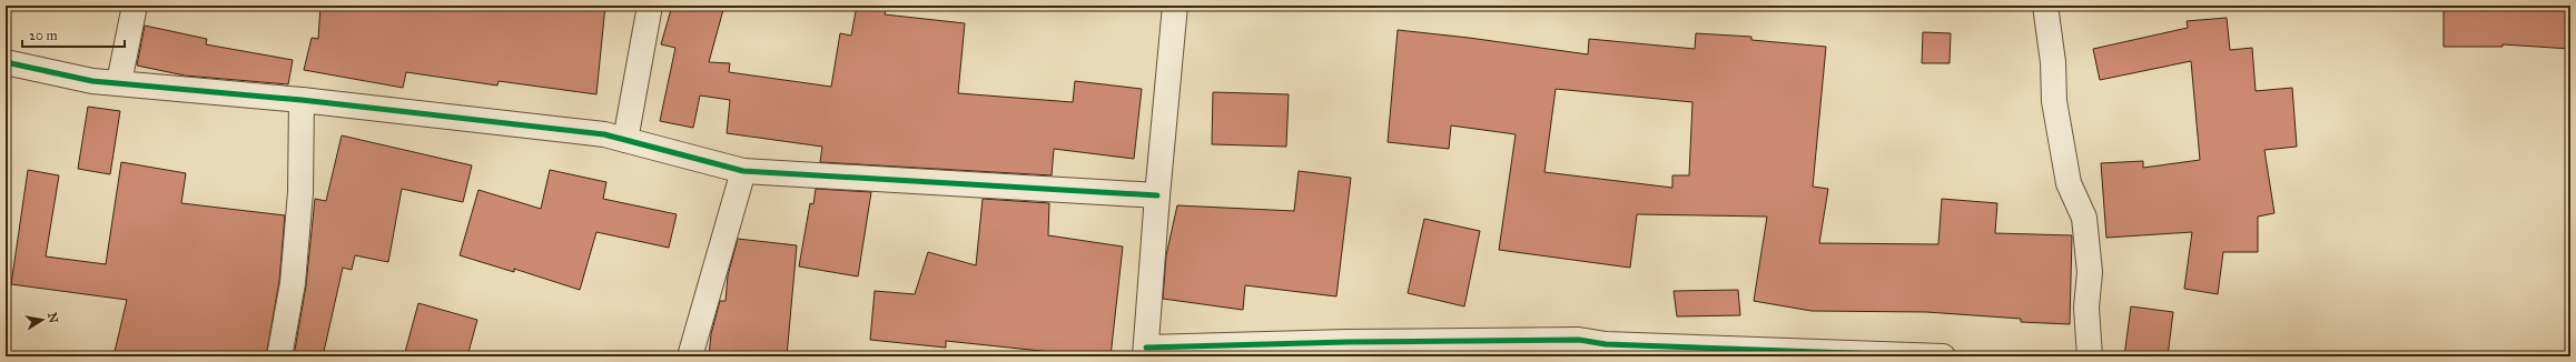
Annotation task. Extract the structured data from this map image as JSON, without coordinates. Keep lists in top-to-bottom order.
{
  "scale_bar": "20 m",
  "north": "right"
}
